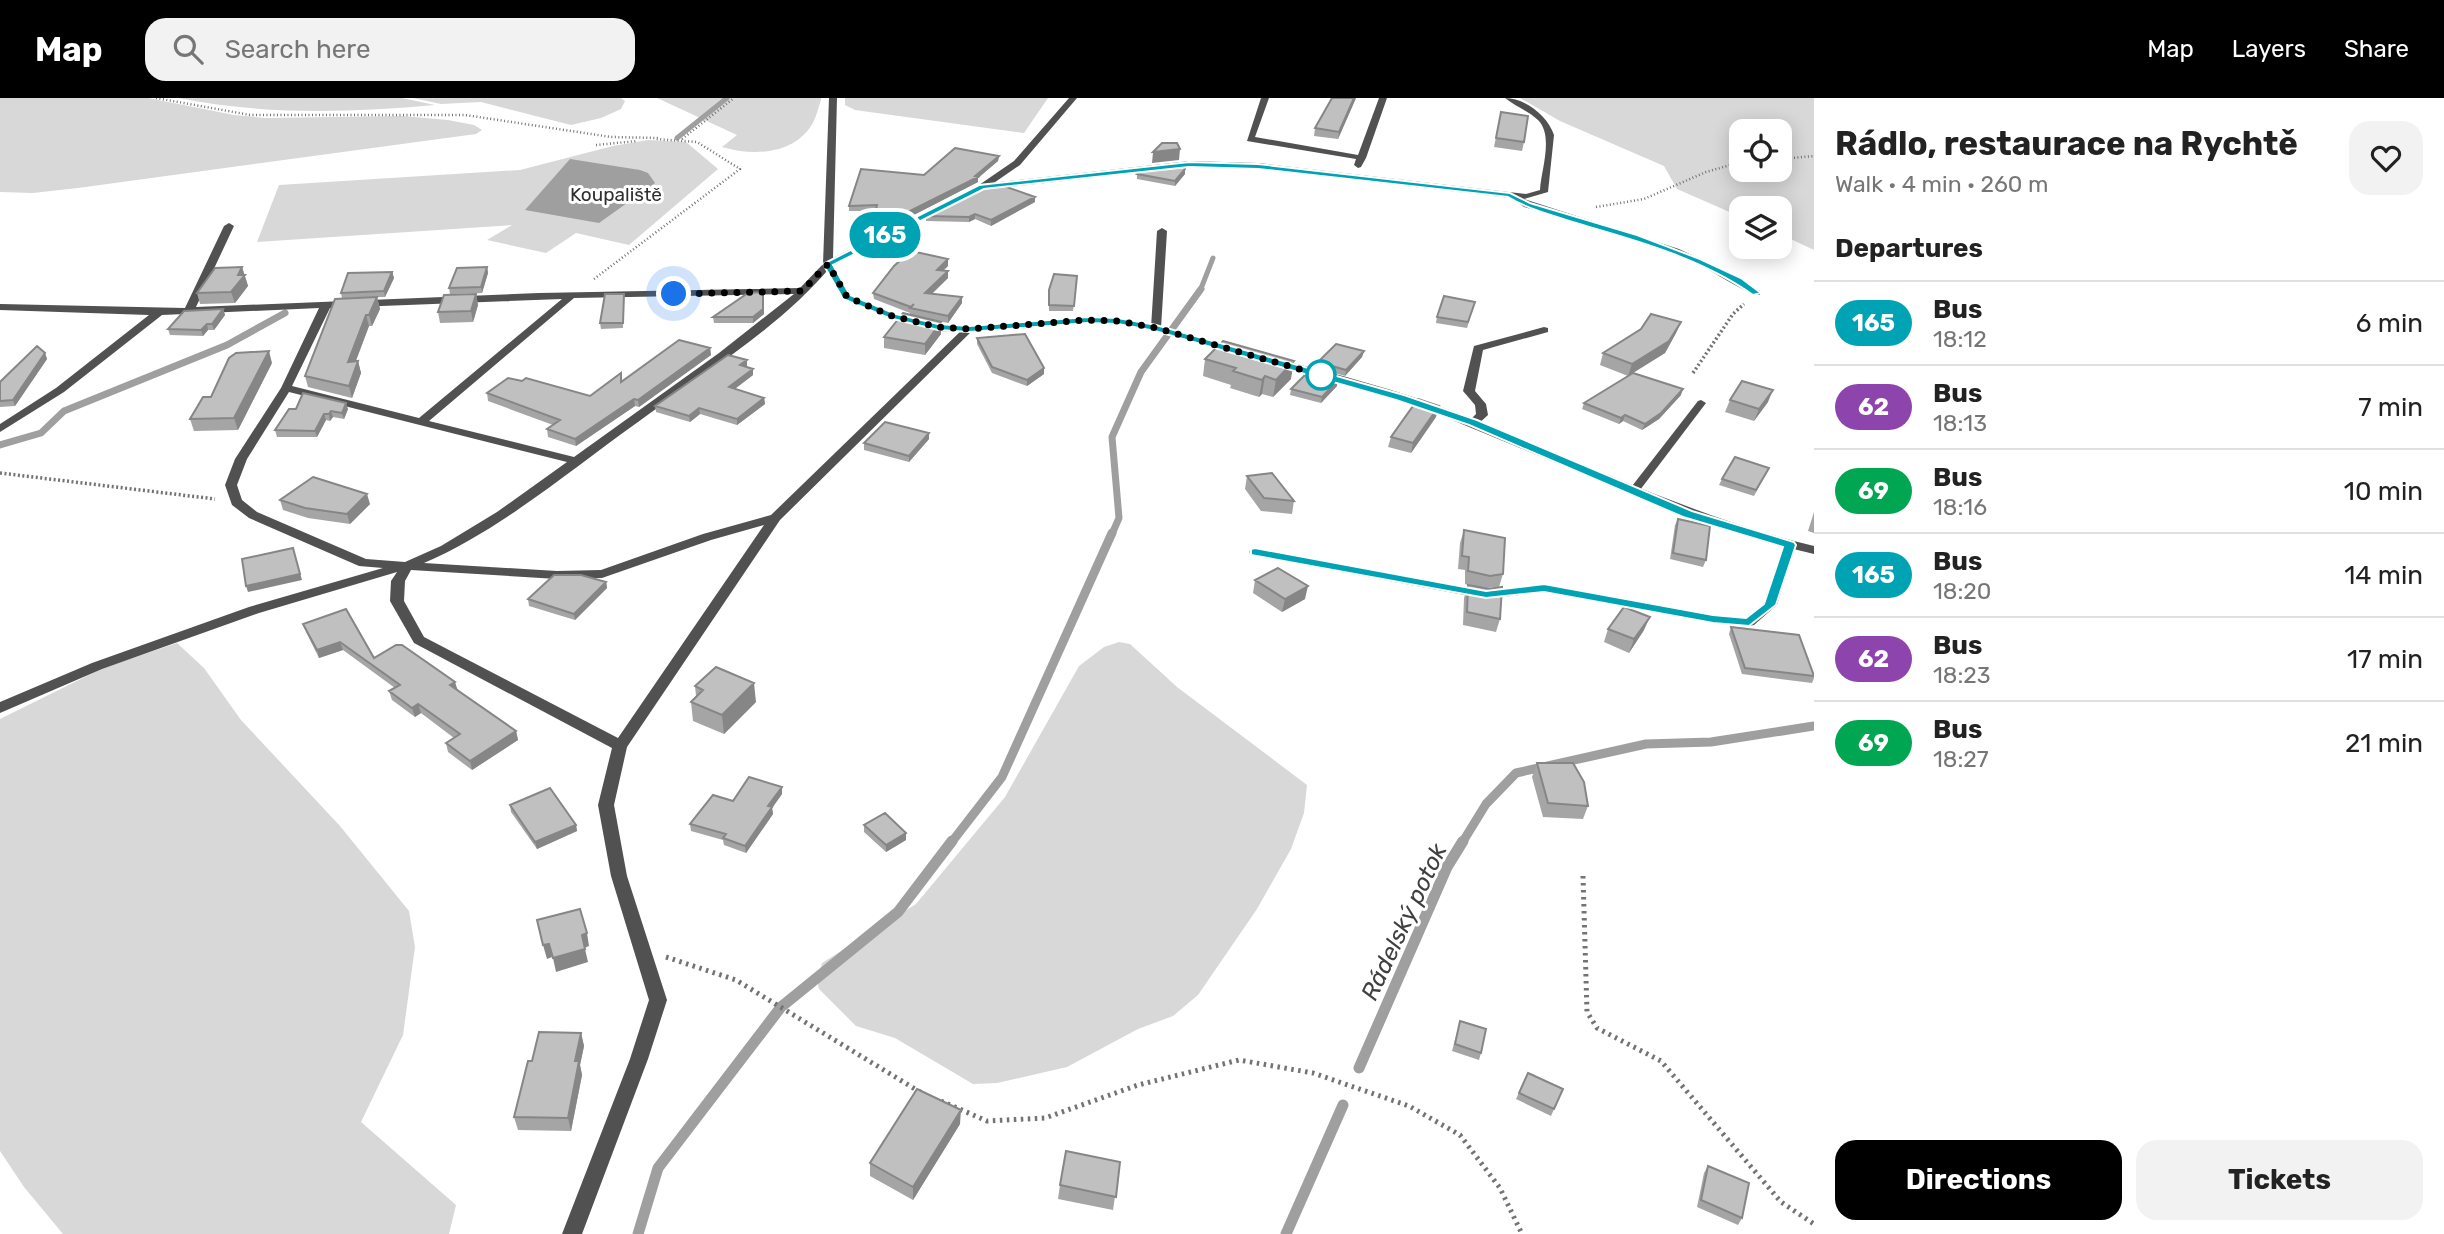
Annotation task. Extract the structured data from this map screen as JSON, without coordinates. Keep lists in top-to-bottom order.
{
  "water": ["Rádelský potok"],
  "parks": ["Koupaliště"],
  "lines": ["bus line 165"],
  "page": {
    "header": "Map",
    "search": "Search here",
    "nav": ["Map", "Layers", "Share"],
    "on_map": "165",
    "heading": [
      ["Rádlo, restaurace na Rychtě", "Walk · 4 min · 260 m"],
      "Departures"
    ],
    "list": [
      {
        "mark": "165",
        "name": "Bus",
        "note": "18:12",
        "value": "6 min"
      },
      {
        "mark": "62",
        "name": "Bus",
        "note": "18:13",
        "value": "7 min"
      },
      {
        "mark": "69",
        "name": "Bus",
        "note": "18:16",
        "value": "10 min"
      },
      {
        "mark": "165",
        "name": "Bus",
        "note": "18:20",
        "value": "14 min"
      },
      {
        "mark": "62",
        "name": "Bus",
        "note": "18:23",
        "value": "17 min"
      },
      {
        "mark": "69",
        "name": "Bus",
        "note": "18:27",
        "value": "21 min"
      }
    ],
    "buttons": ["Directions", "Tickets"]
  }
}
